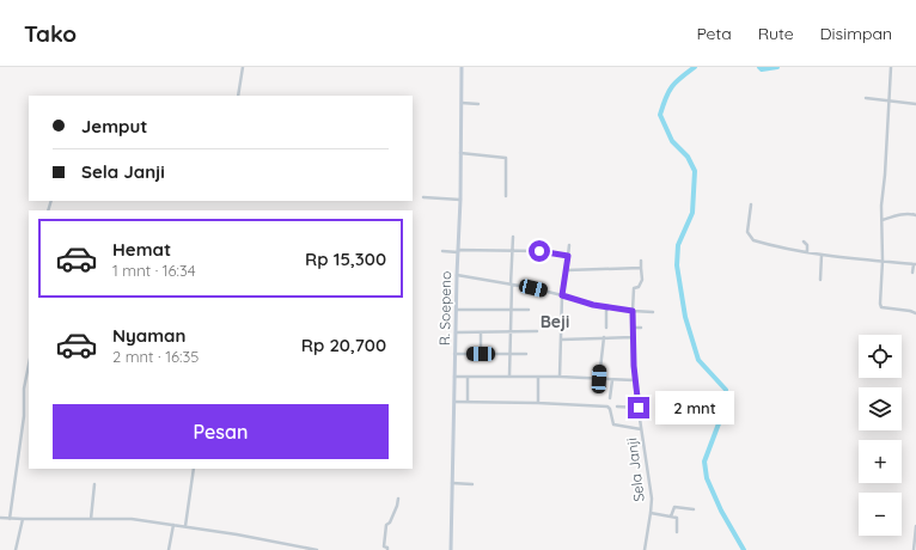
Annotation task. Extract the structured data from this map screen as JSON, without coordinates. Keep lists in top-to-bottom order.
{
  "streets": {
    "street": ["R. Soepeno", "Sela Janji"]
  },
  "districts": ["Beji"],
  "page": {
    "header": "Tako",
    "nav": ["Peta", "Rute", "Disimpan"],
    "banner": ["Jemput", "Sela Janji"],
    "list": [
      {
        "name": "Hemat",
        "note": "1 mnt · 16:34",
        "value": "Rp 15,300"
      },
      {
        "name": "Nyaman",
        "note": "2 mnt · 16:35",
        "value": "Rp 20,700"
      }
    ],
    "map_buttons": ["+", "−"],
    "bubble": "2 mnt",
    "buttons": "Pesan"
  }
}
